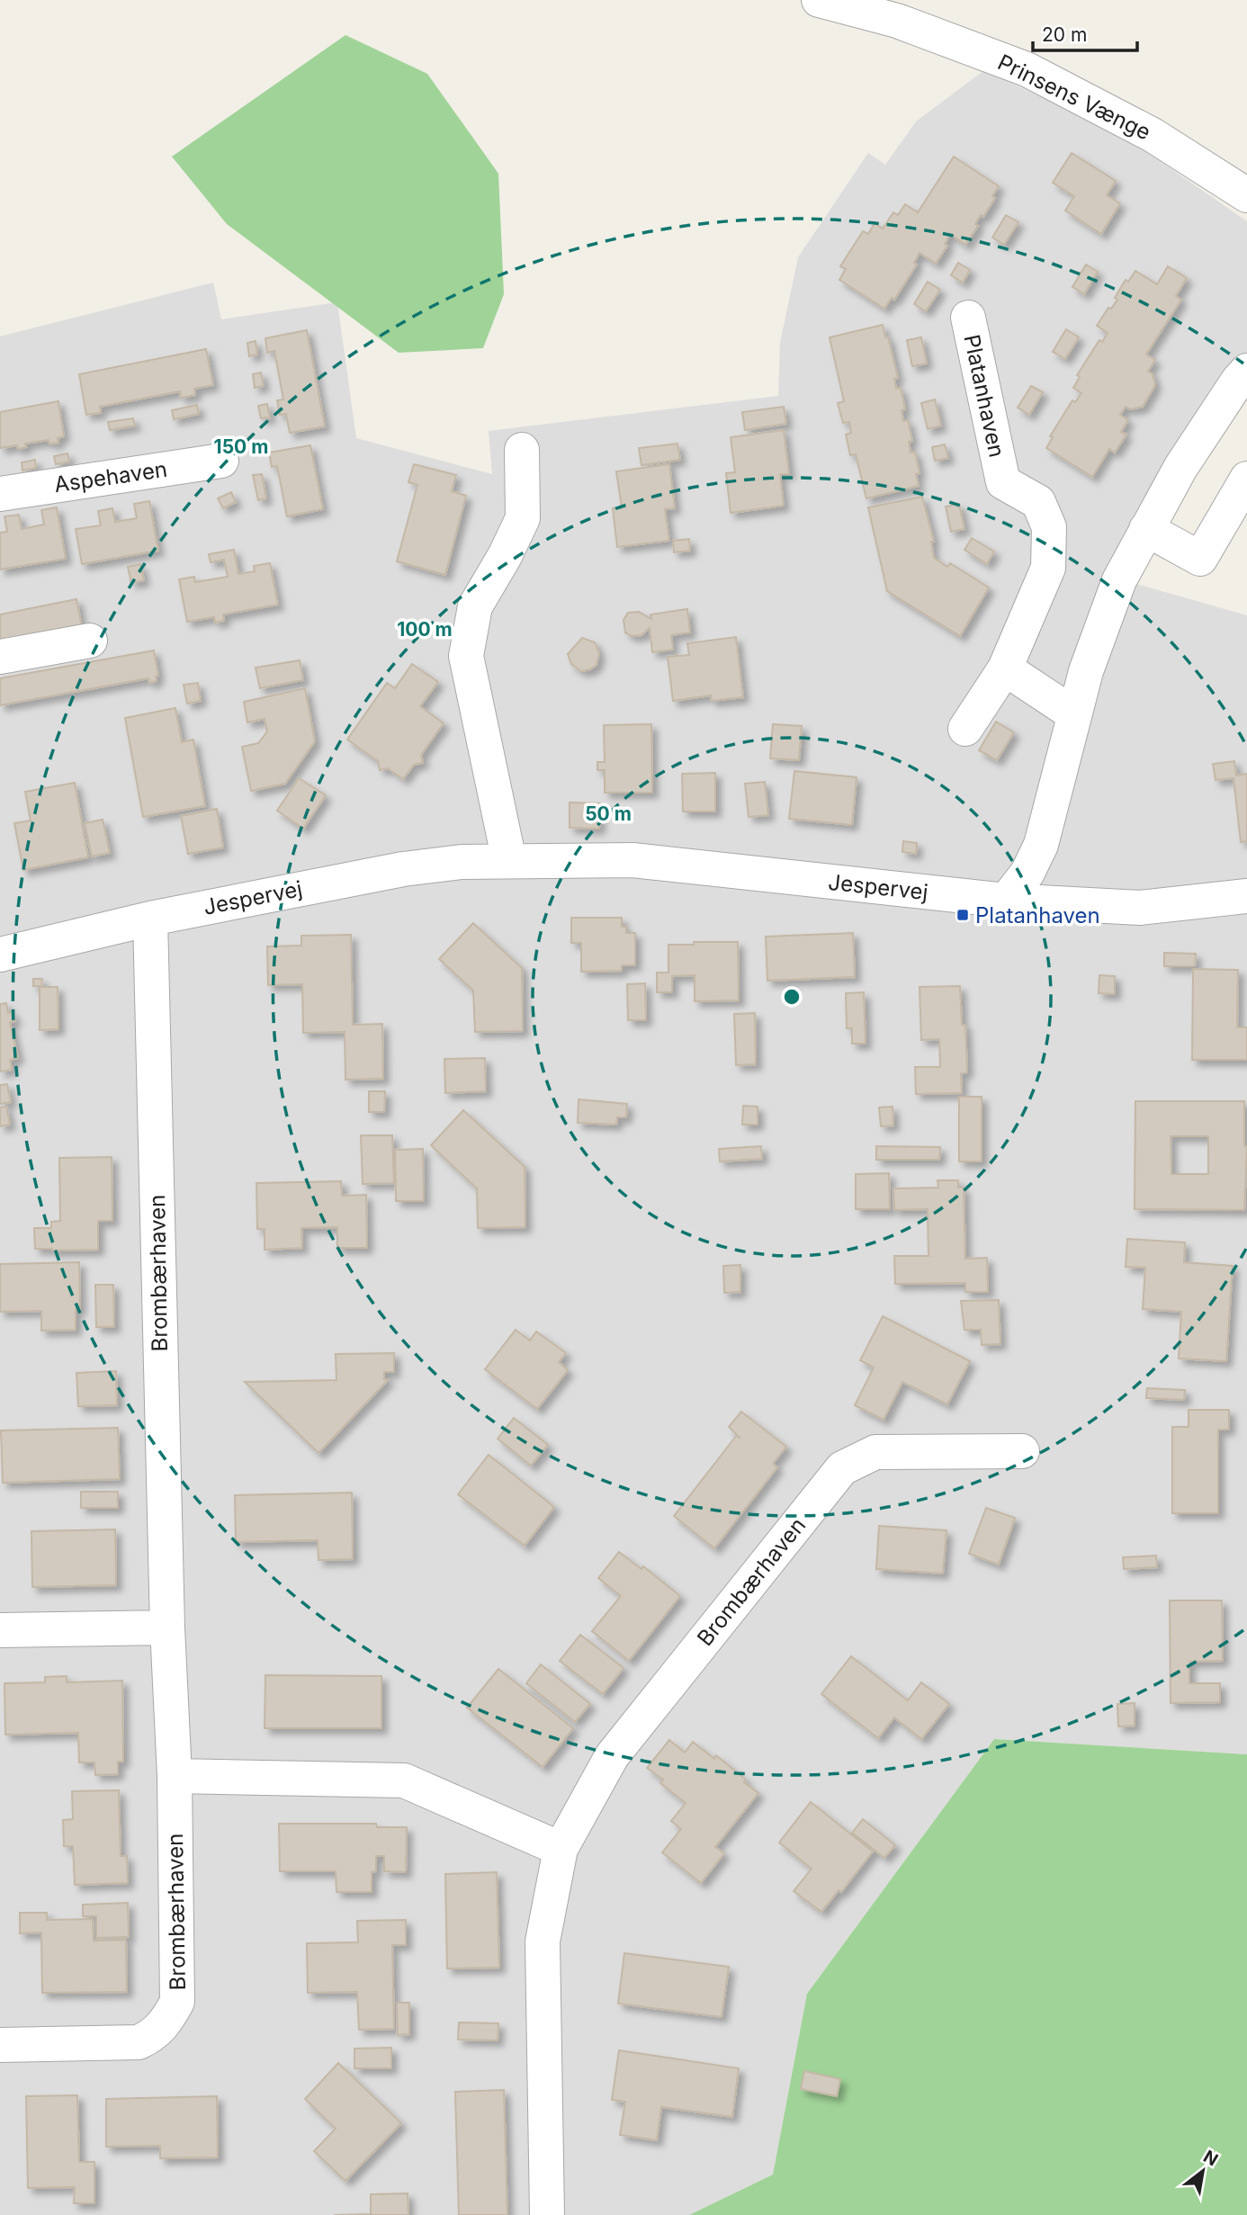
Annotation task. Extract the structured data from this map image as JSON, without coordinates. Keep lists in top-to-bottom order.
{
  "streets": {
    "street": [
      "Prinsens Vænge",
      "Platanhaven",
      "Aspehaven",
      "Jespervej",
      "Brombærhaven"
    ]
  },
  "crossings": [
    ["Jespervej", "Brombærhaven"]
  ],
  "places": {
    "transit": ["Platanhaven"]
  },
  "scale_bar": "20 m",
  "north": "top right",
  "rings": ["150 m", "100 m", "50 m"]
}
